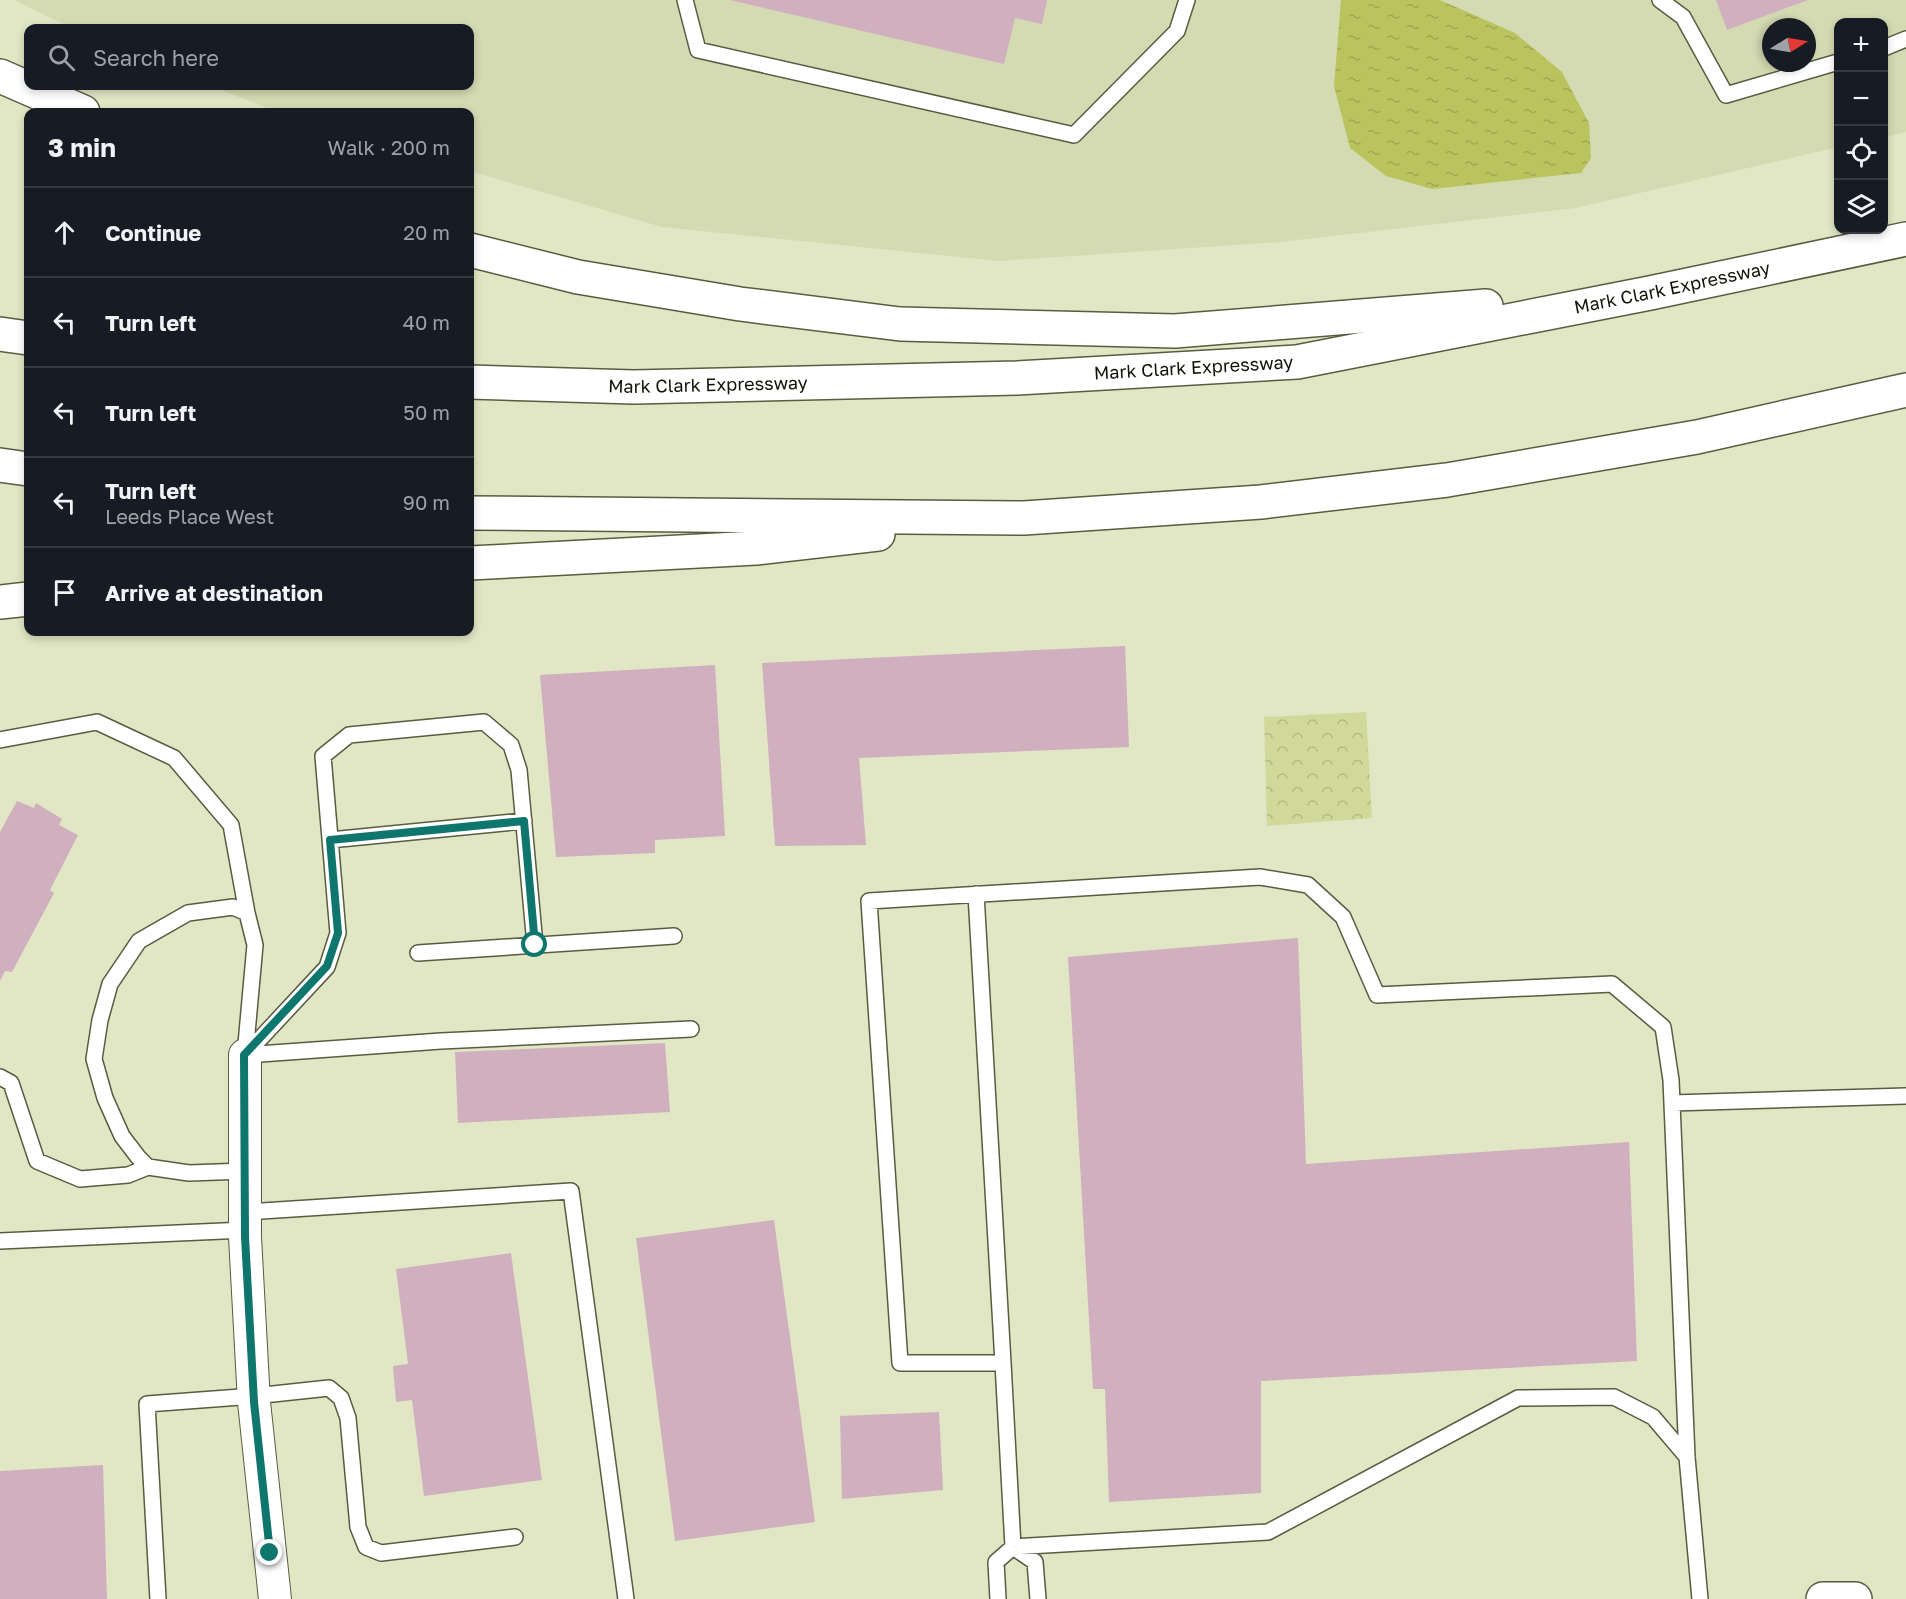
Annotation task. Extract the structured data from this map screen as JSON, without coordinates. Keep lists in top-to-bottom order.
{
  "streets": {
    "highway": ["Mark Clark Expressway"]
  },
  "north": "right",
  "page": {
    "map_buttons": ["+", "−"],
    "search": "Search here",
    "heading": ["3 min", "Walk · 200 m"],
    "list": [
      ["Continue", "20 m"],
      ["Turn left", "40 m"],
      ["Turn left", "50 m"],
      ["Turn left", "Leeds Place West", "90 m"],
      "Arrive at destination"
    ]
  }
}
